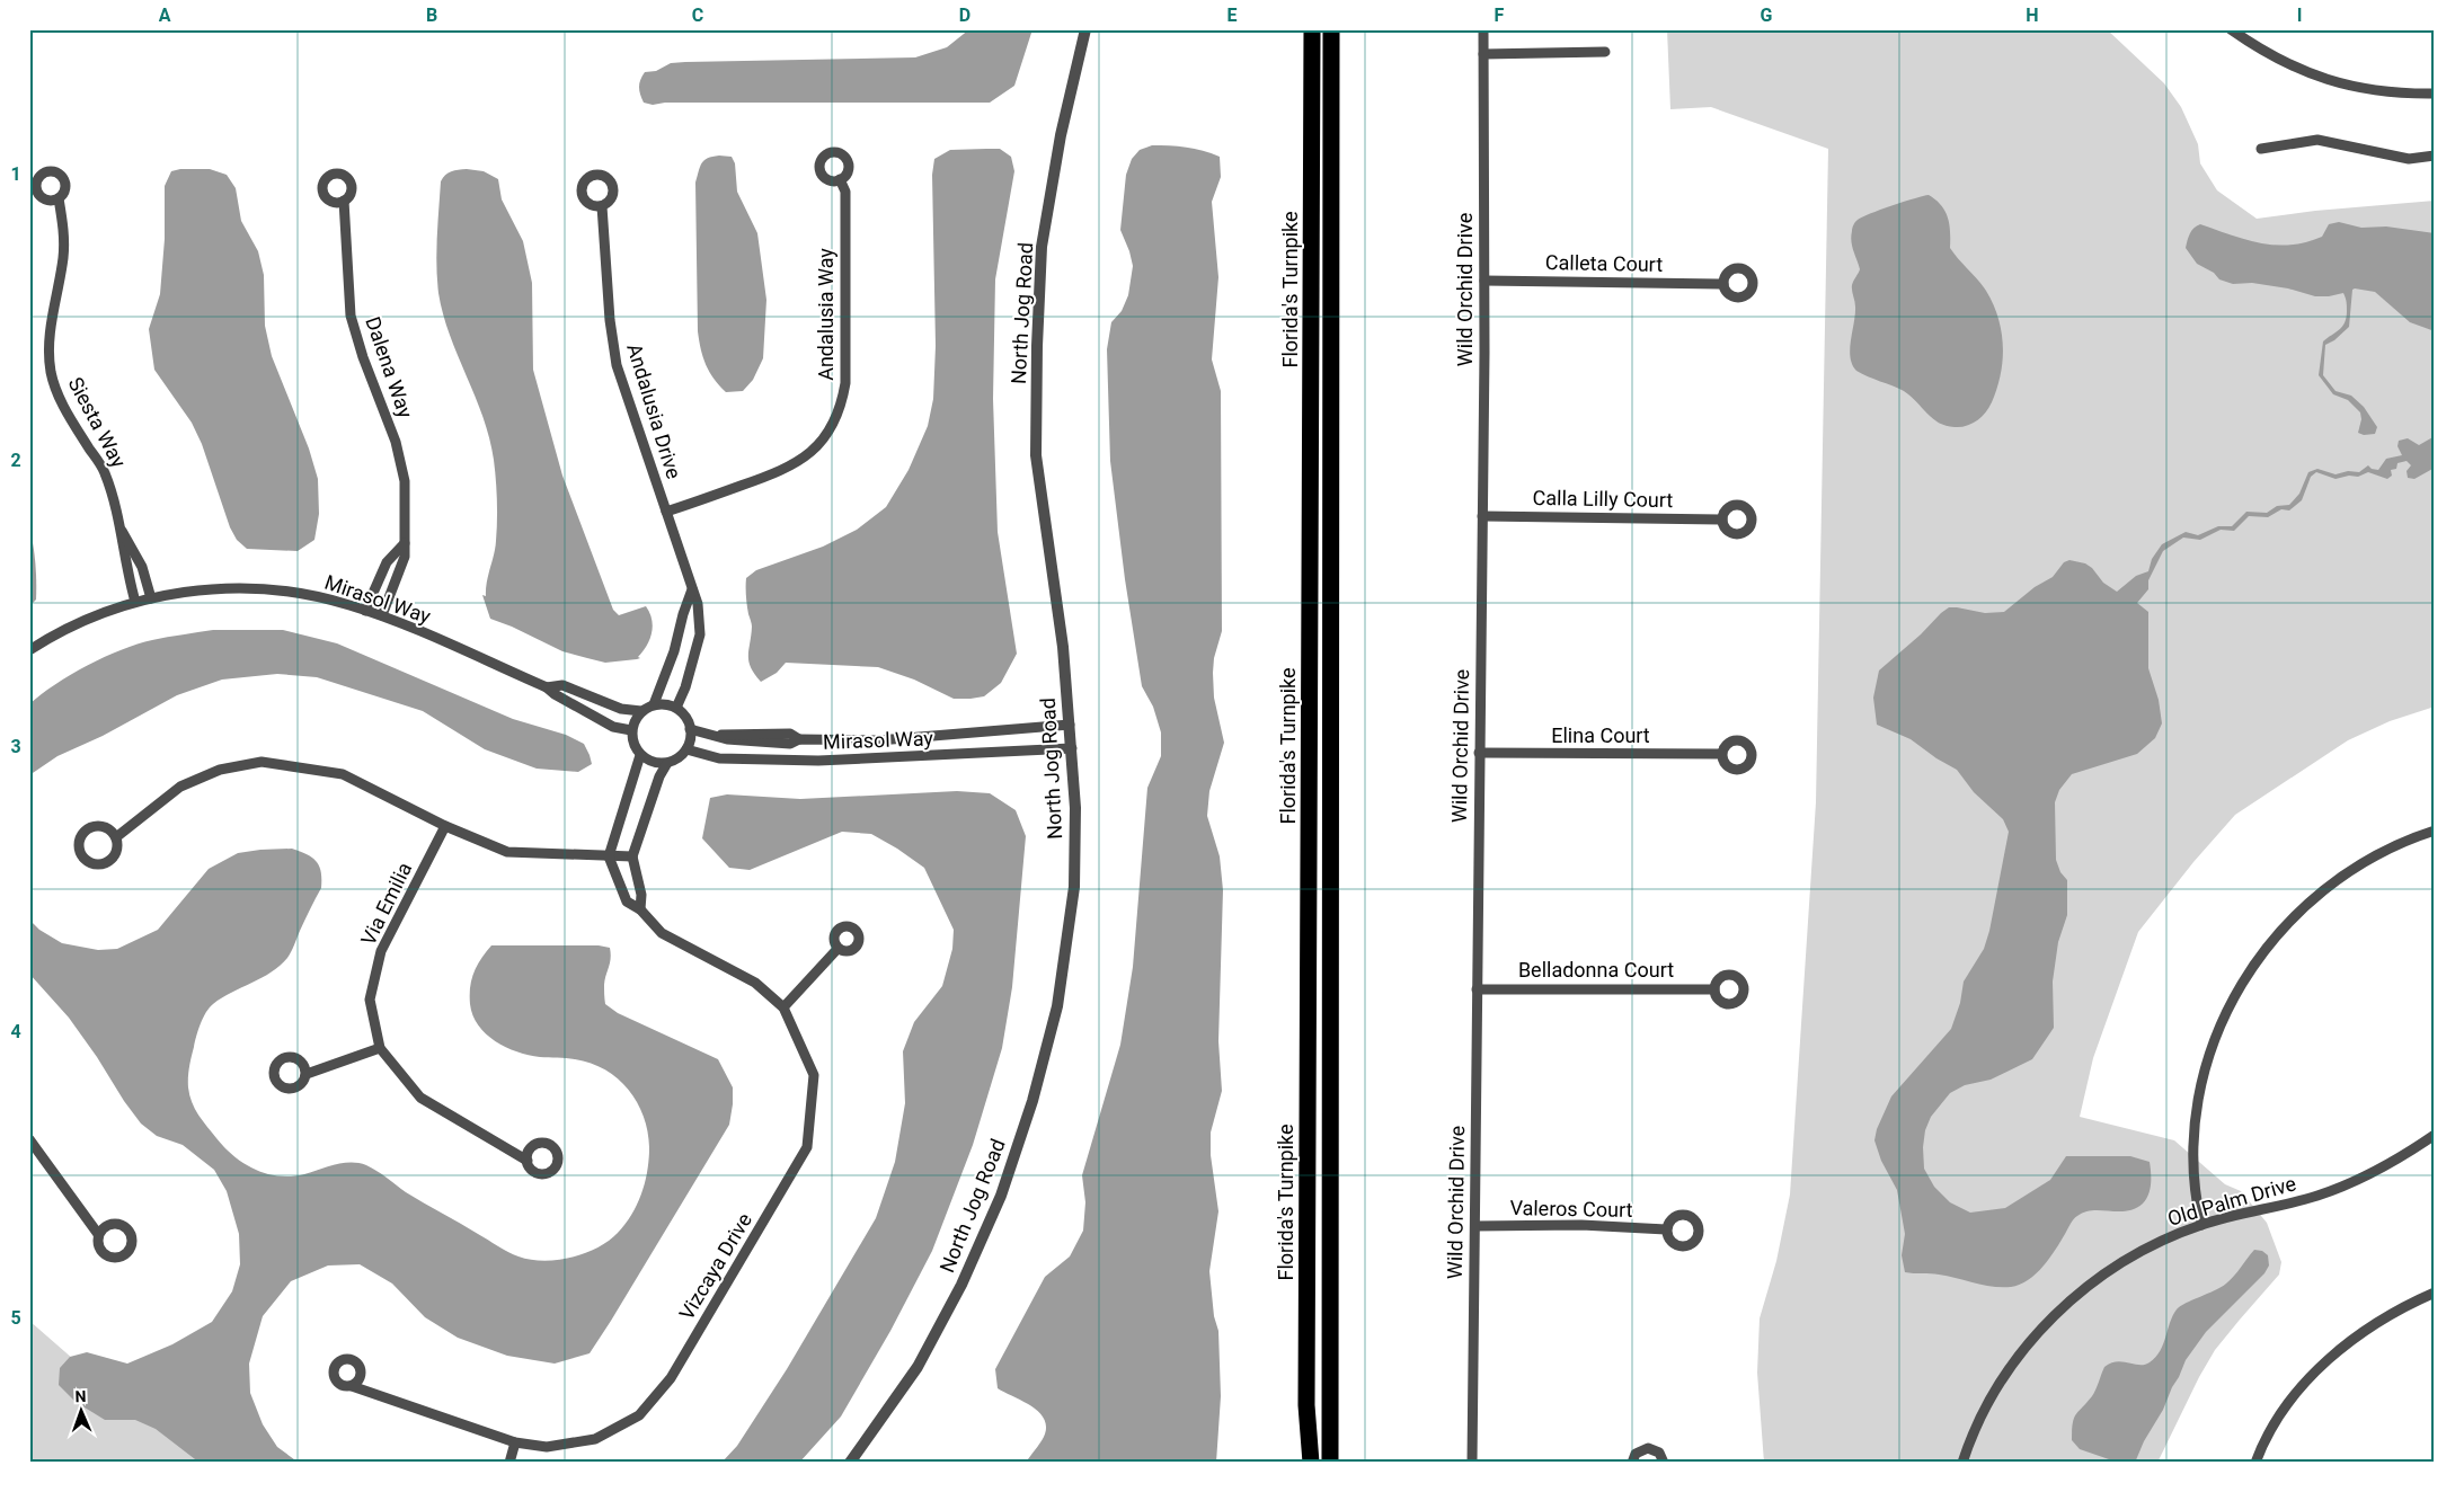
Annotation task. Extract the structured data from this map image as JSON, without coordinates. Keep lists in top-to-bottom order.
{
  "streets": {
    "highway": ["Florida's Turnpike"],
    "street": [
      "Calleta Court",
      "Wild Orchid Drive",
      "North Jog Road",
      "Andalusia Way",
      "Dalena Way",
      "Andalusia Drive",
      "Siesta Way",
      "Calla Lilly Court",
      "Mirasol Way",
      "Elina Court",
      "Via Emilia",
      "Belladonna Court",
      "Old Palm Drive",
      "Valeros Court",
      "Vizcaya Drive"
    ]
  },
  "crossings": [
    ["Calleta Court", "Wild Orchid Drive"],
    ["Wild Orchid Drive", "Calla Lilly Court"],
    ["Wild Orchid Drive", "Elina Court"],
    ["Wild Orchid Drive", "Belladonna Court"],
    ["Wild Orchid Drive", "Valeros Court"],
    ["North Jog Road", "Mirasol Way"],
    ["Andalusia Way", "Andalusia Drive"],
    ["Dalena Way", "Mirasol Way"],
    ["Andalusia Drive", "Mirasol Way"],
    ["Siesta Way", "Mirasol Way"]
  ],
  "north": "top",
  "grid": {
    "columns": [
      "A",
      "B",
      "C",
      "D",
      "E",
      "F",
      "G",
      "H",
      "I"
    ],
    "rows": [
      "1",
      "2",
      "3",
      "4",
      "5"
    ]
  }
}
